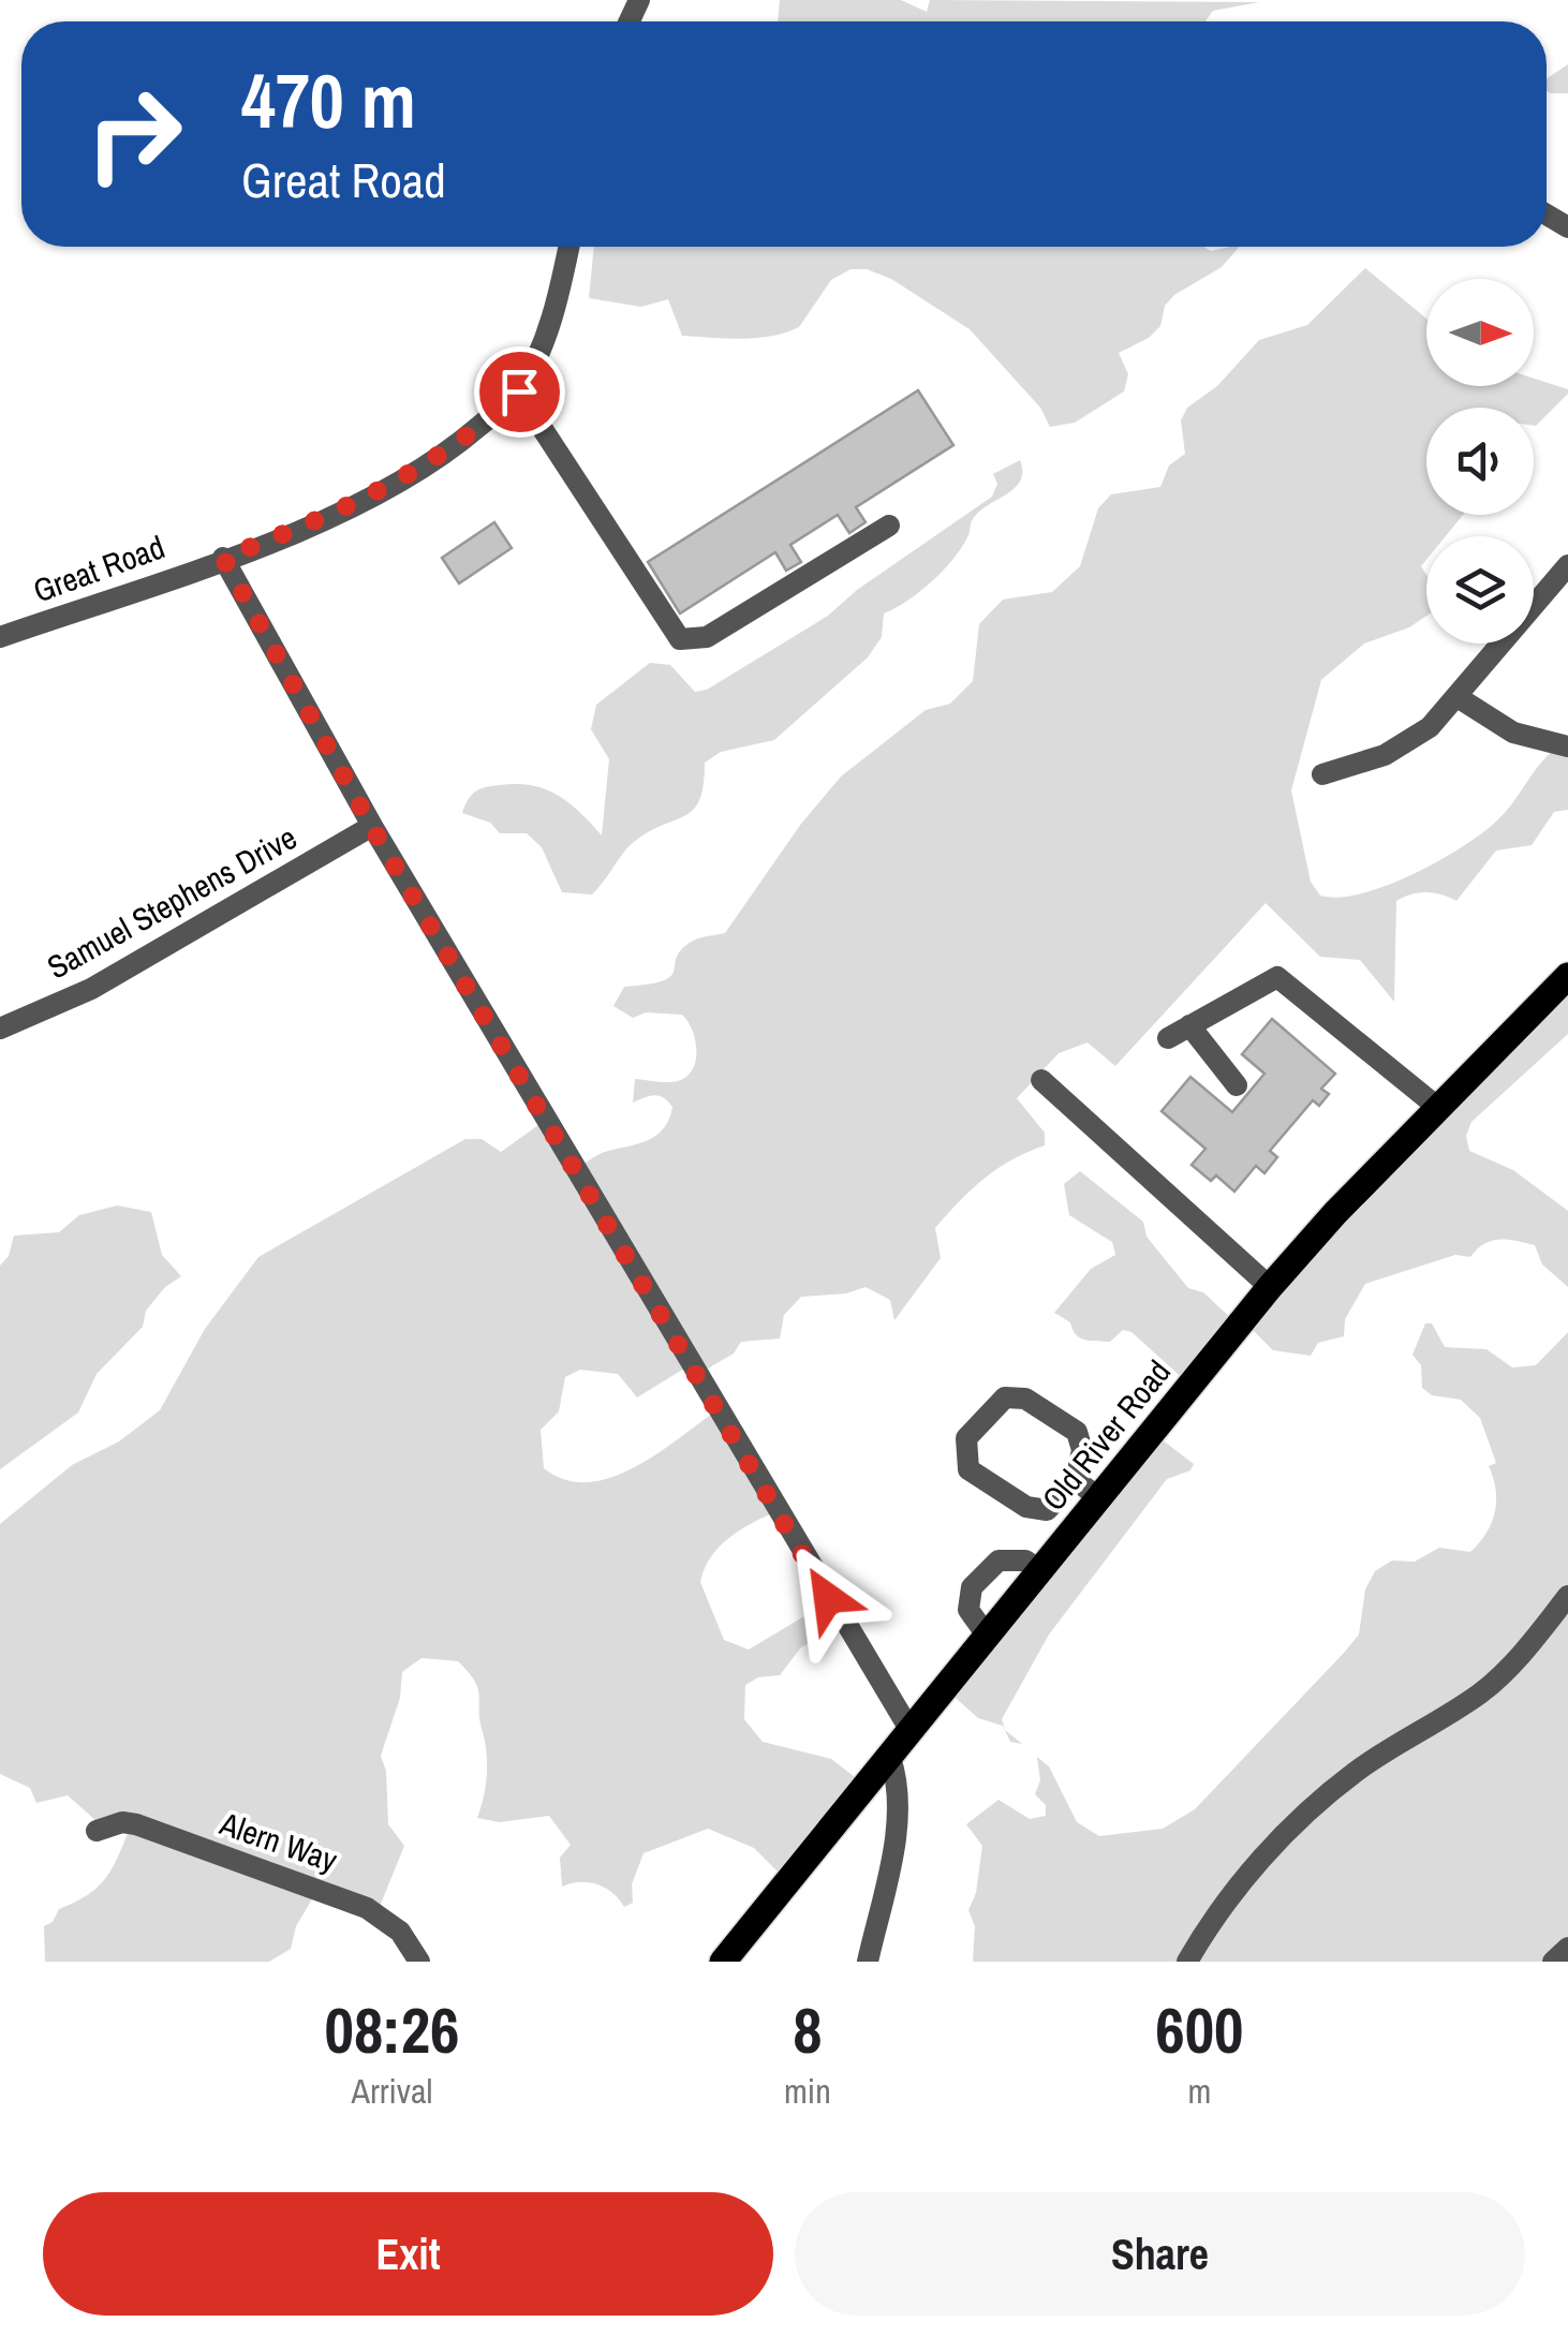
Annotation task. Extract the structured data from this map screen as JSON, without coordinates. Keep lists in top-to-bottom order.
{
  "streets": {
    "main road": ["Old River Road"],
    "street": ["Great Road", "Samuel Stephens Drive", "Alern Way"]
  },
  "north": "right",
  "page": {
    "turn": ["470 m", "Great Road"],
    "eta": [
      "08:26",
      "Arrival",
      "8",
      "min",
      "600",
      "m"
    ],
    "buttons": ["Exit", "Share"]
  }
}
